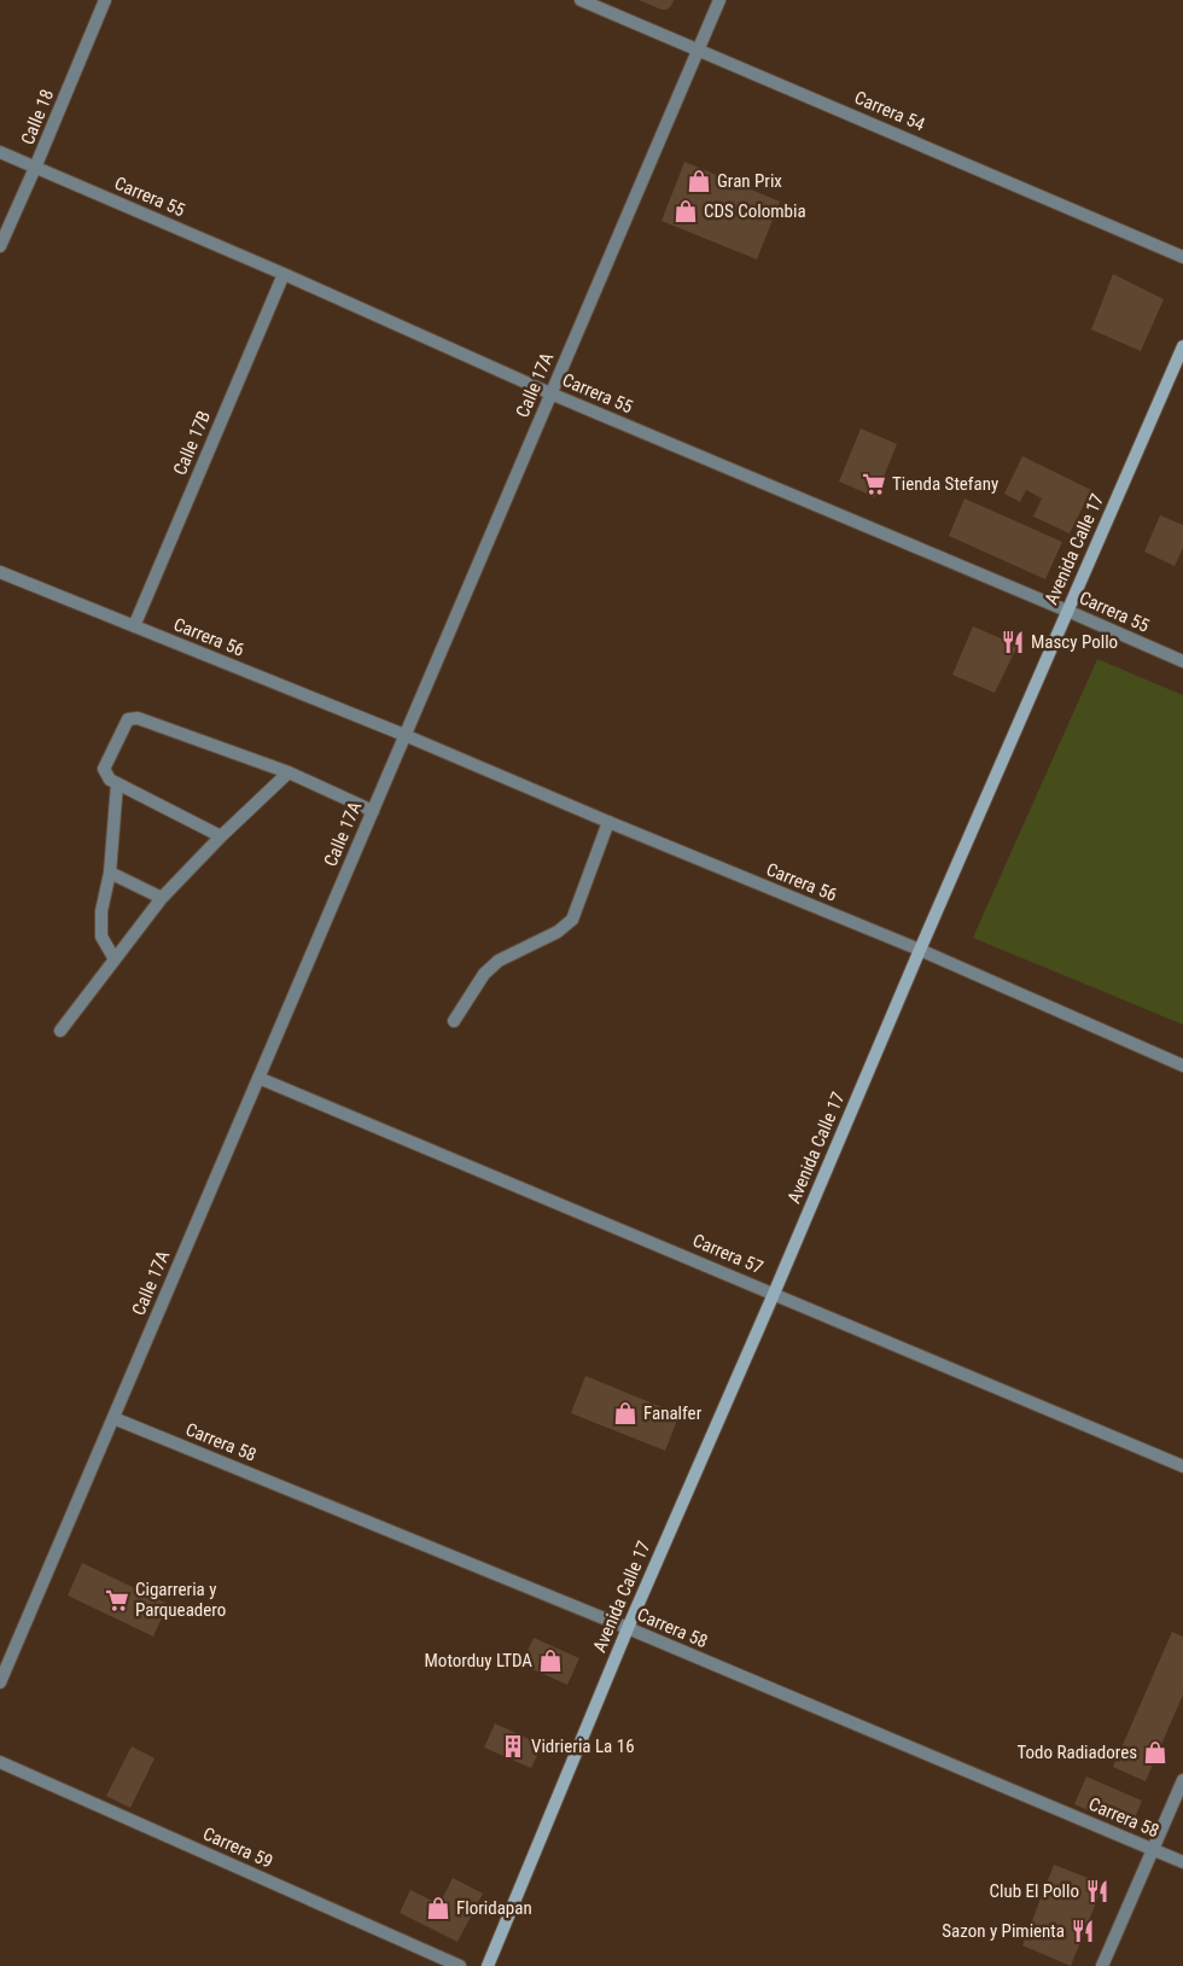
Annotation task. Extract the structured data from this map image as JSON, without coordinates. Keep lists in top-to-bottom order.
{
  "streets": {
    "street": [
      "Carrera 54",
      "Calle 18",
      "Carrera 55",
      "Calle 17A",
      "Calle 17B",
      "Avenida Calle 17",
      "Carrera 56",
      "Carrera 57",
      "Carrera 58",
      "Carrera 59"
    ]
  },
  "crossings": [
    ["Carrera 54", "Calle 17A"],
    ["Calle 18", "Carrera 55"],
    ["Carrera 55", "Calle 17A"],
    ["Carrera 55", "Calle 17B"],
    ["Carrera 55", "Avenida Calle 17"],
    ["Calle 17A", "Carrera 56"],
    ["Calle 17A", "Carrera 57"],
    ["Calle 17A", "Carrera 58"],
    ["Calle 17B", "Carrera 56"],
    ["Avenida Calle 17", "Carrera 56"],
    ["Avenida Calle 17", "Carrera 57"],
    ["Avenida Calle 17", "Carrera 58"]
  ],
  "places": {
    "shop": [
      "Gran Prix",
      "CDS Colombia",
      "Fanalfer",
      "Motorduy LTDA",
      "Todo Radiadores",
      "Floridapan"
    ],
    "supermarket": ["Tienda Stefany", "Cigarreria y Parqueadero"],
    "restaurant": ["Mascy Pollo", "Club El Pollo", "Sazon y Pimienta"],
    "building": ["Vidrieria La 16"]
  }
}
